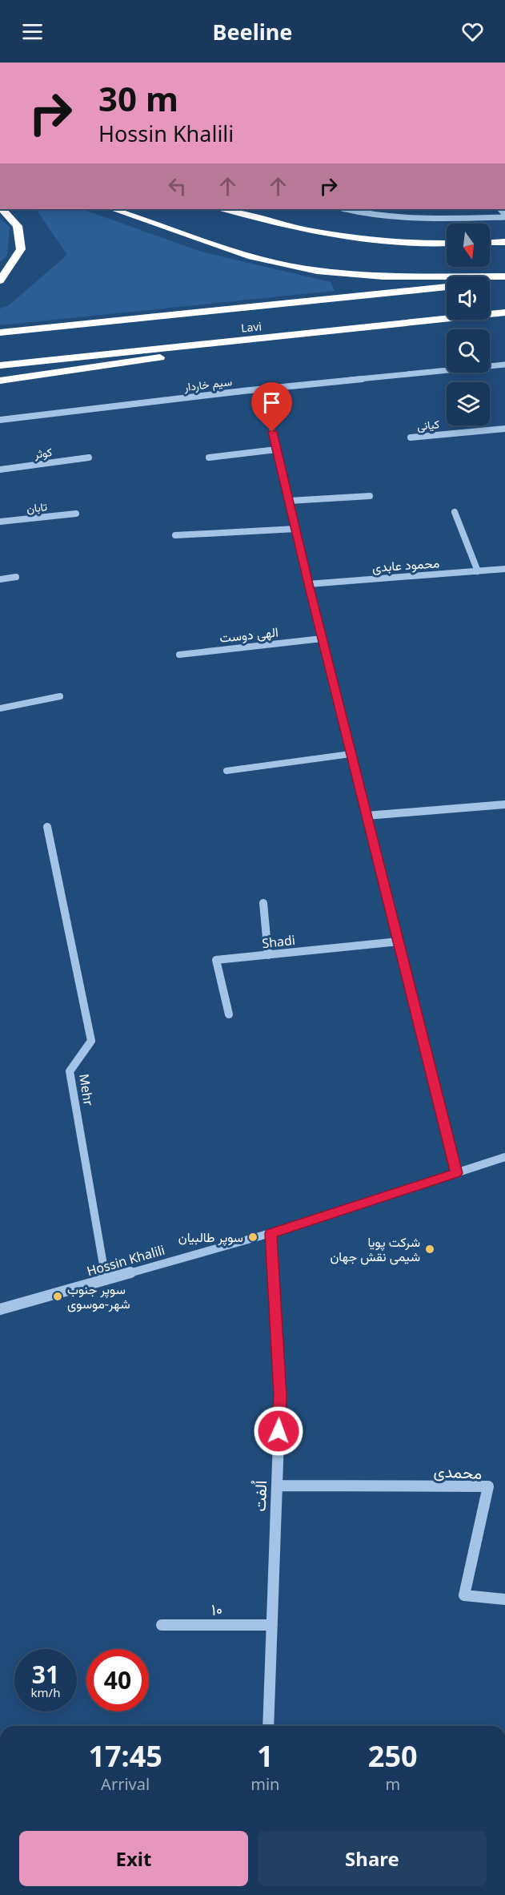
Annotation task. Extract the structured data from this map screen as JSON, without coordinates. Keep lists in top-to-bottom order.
{
  "streets": {
    "highway": ["Lavi"],
    "street": [
      "سیم خاردار",
      "کیانی",
      "کوثر",
      "تابان",
      "محمود عابدی",
      "الهی دوست",
      "Shadi",
      "Mehr",
      "Hossin Khalili",
      "محمدی",
      "اُلفت",
      "۱۰"
    ]
  },
  "crossings": [
    ["Mehr", "Hossin Khalili"],
    ["Hossin Khalili", "اُلفت"],
    ["محمدی", "اُلفت"],
    ["اُلفت", "۱۰"]
  ],
  "places": ["سوپر طالبیان", "شرکت پویا شیمی نقش جهان", "سوپر جنوب شهر-موسوی"],
  "north": "bottom",
  "page": {
    "header": "Beeline",
    "turn": ["30 m", "Hossin Khalili"],
    "speed": "31 km/h",
    "limit": "40",
    "eta": [
      "17:45",
      "Arrival",
      "1",
      "min",
      "250",
      "m"
    ],
    "buttons": ["Exit", "Share"]
  }
}
